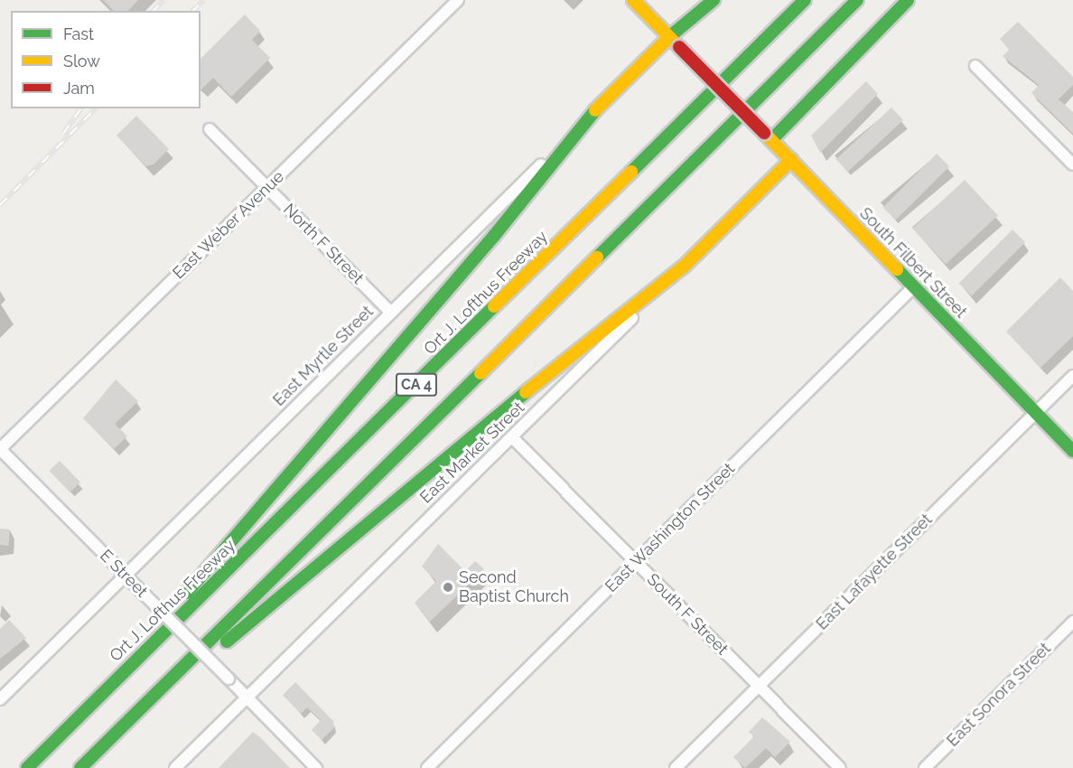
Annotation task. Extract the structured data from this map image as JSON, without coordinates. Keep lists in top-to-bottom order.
{
  "streets": {
    "main road": [
      "South Filbert Street",
      "Ort J. Lofthus Freeway",
      "East Myrtle Street",
      "CA 4",
      "East Market Street"
    ],
    "street": [
      "East Weber Avenue",
      "North F Street",
      "East Washington Street",
      "East Lafayette Street",
      "E Street",
      "South F Street",
      "East Sonora Street"
    ]
  },
  "crossings": [
    ["East Weber Avenue", "North F Street"],
    ["East Weber Avenue", "E Street"],
    ["North F Street", "East Myrtle Street"],
    ["South Filbert Street", "East Myrtle Street"],
    ["South Filbert Street", "East Market Street"],
    ["South Filbert Street", "East Washington Street"],
    ["South Filbert Street", "East Lafayette Street"],
    ["East Myrtle Street", "E Street"],
    ["East Market Street", "E Street"],
    ["East Market Street", "South F Street"],
    ["East Washington Street", "South F Street"],
    ["East Lafayette Street", "South F Street"]
  ],
  "places": ["Second Baptist Church"],
  "legend": ["Fast", "Slow", "Jam"]
}
